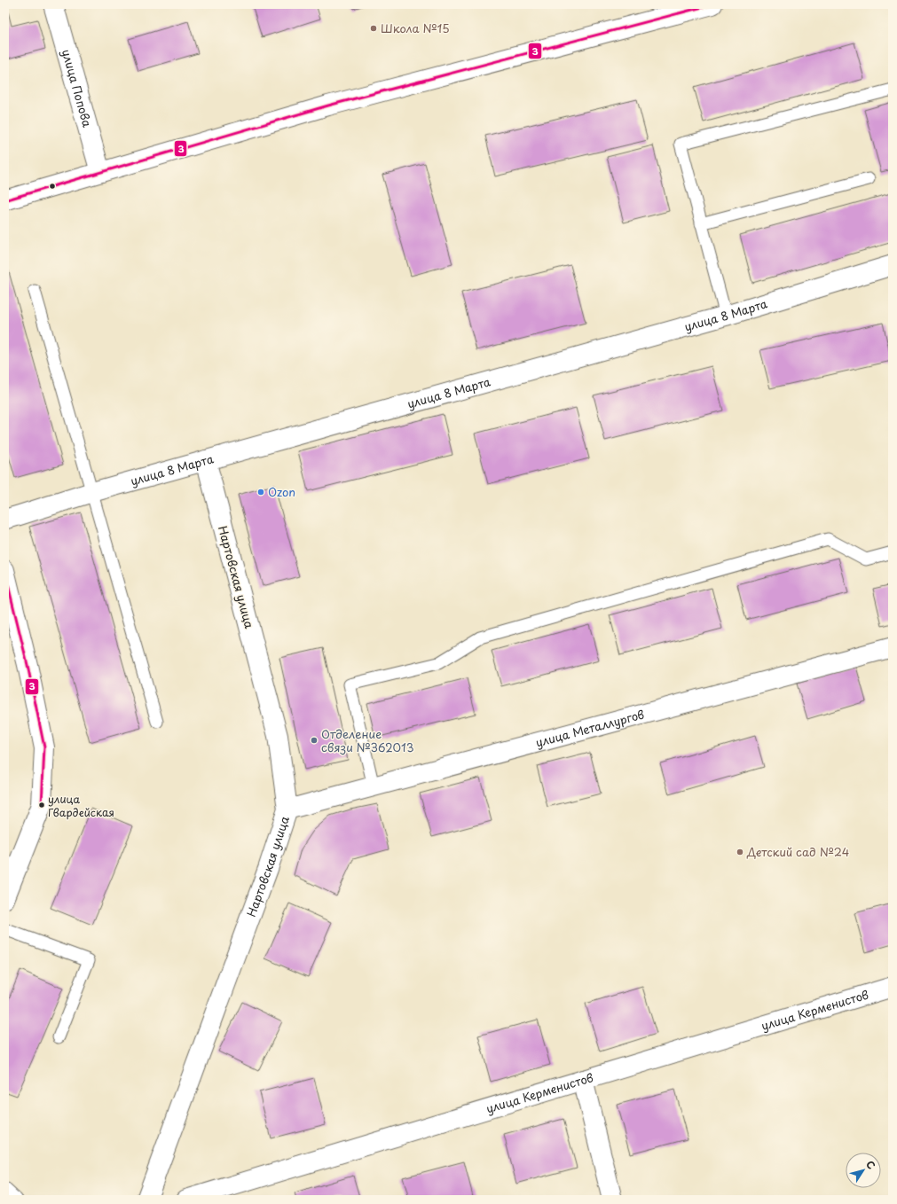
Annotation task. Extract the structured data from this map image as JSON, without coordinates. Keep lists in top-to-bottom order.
{
  "streets": {
    "street": [
      "улица Попова",
      "улица 8 Марта",
      "Нартовская улица",
      "улица Металлургов",
      "улица Керменистов"
    ]
  },
  "crossings": [
    ["улица 8 Марта", "Нартовская улица"],
    ["Нартовская улица", "улица Металлургов"]
  ],
  "places": [
    "Школа №15",
    "Ozon",
    "Отделение связи №362013",
    "улица Гвардейская",
    "Детский сад №24"
  ],
  "lines": ["transit line 3"],
  "north": "top right"
}
